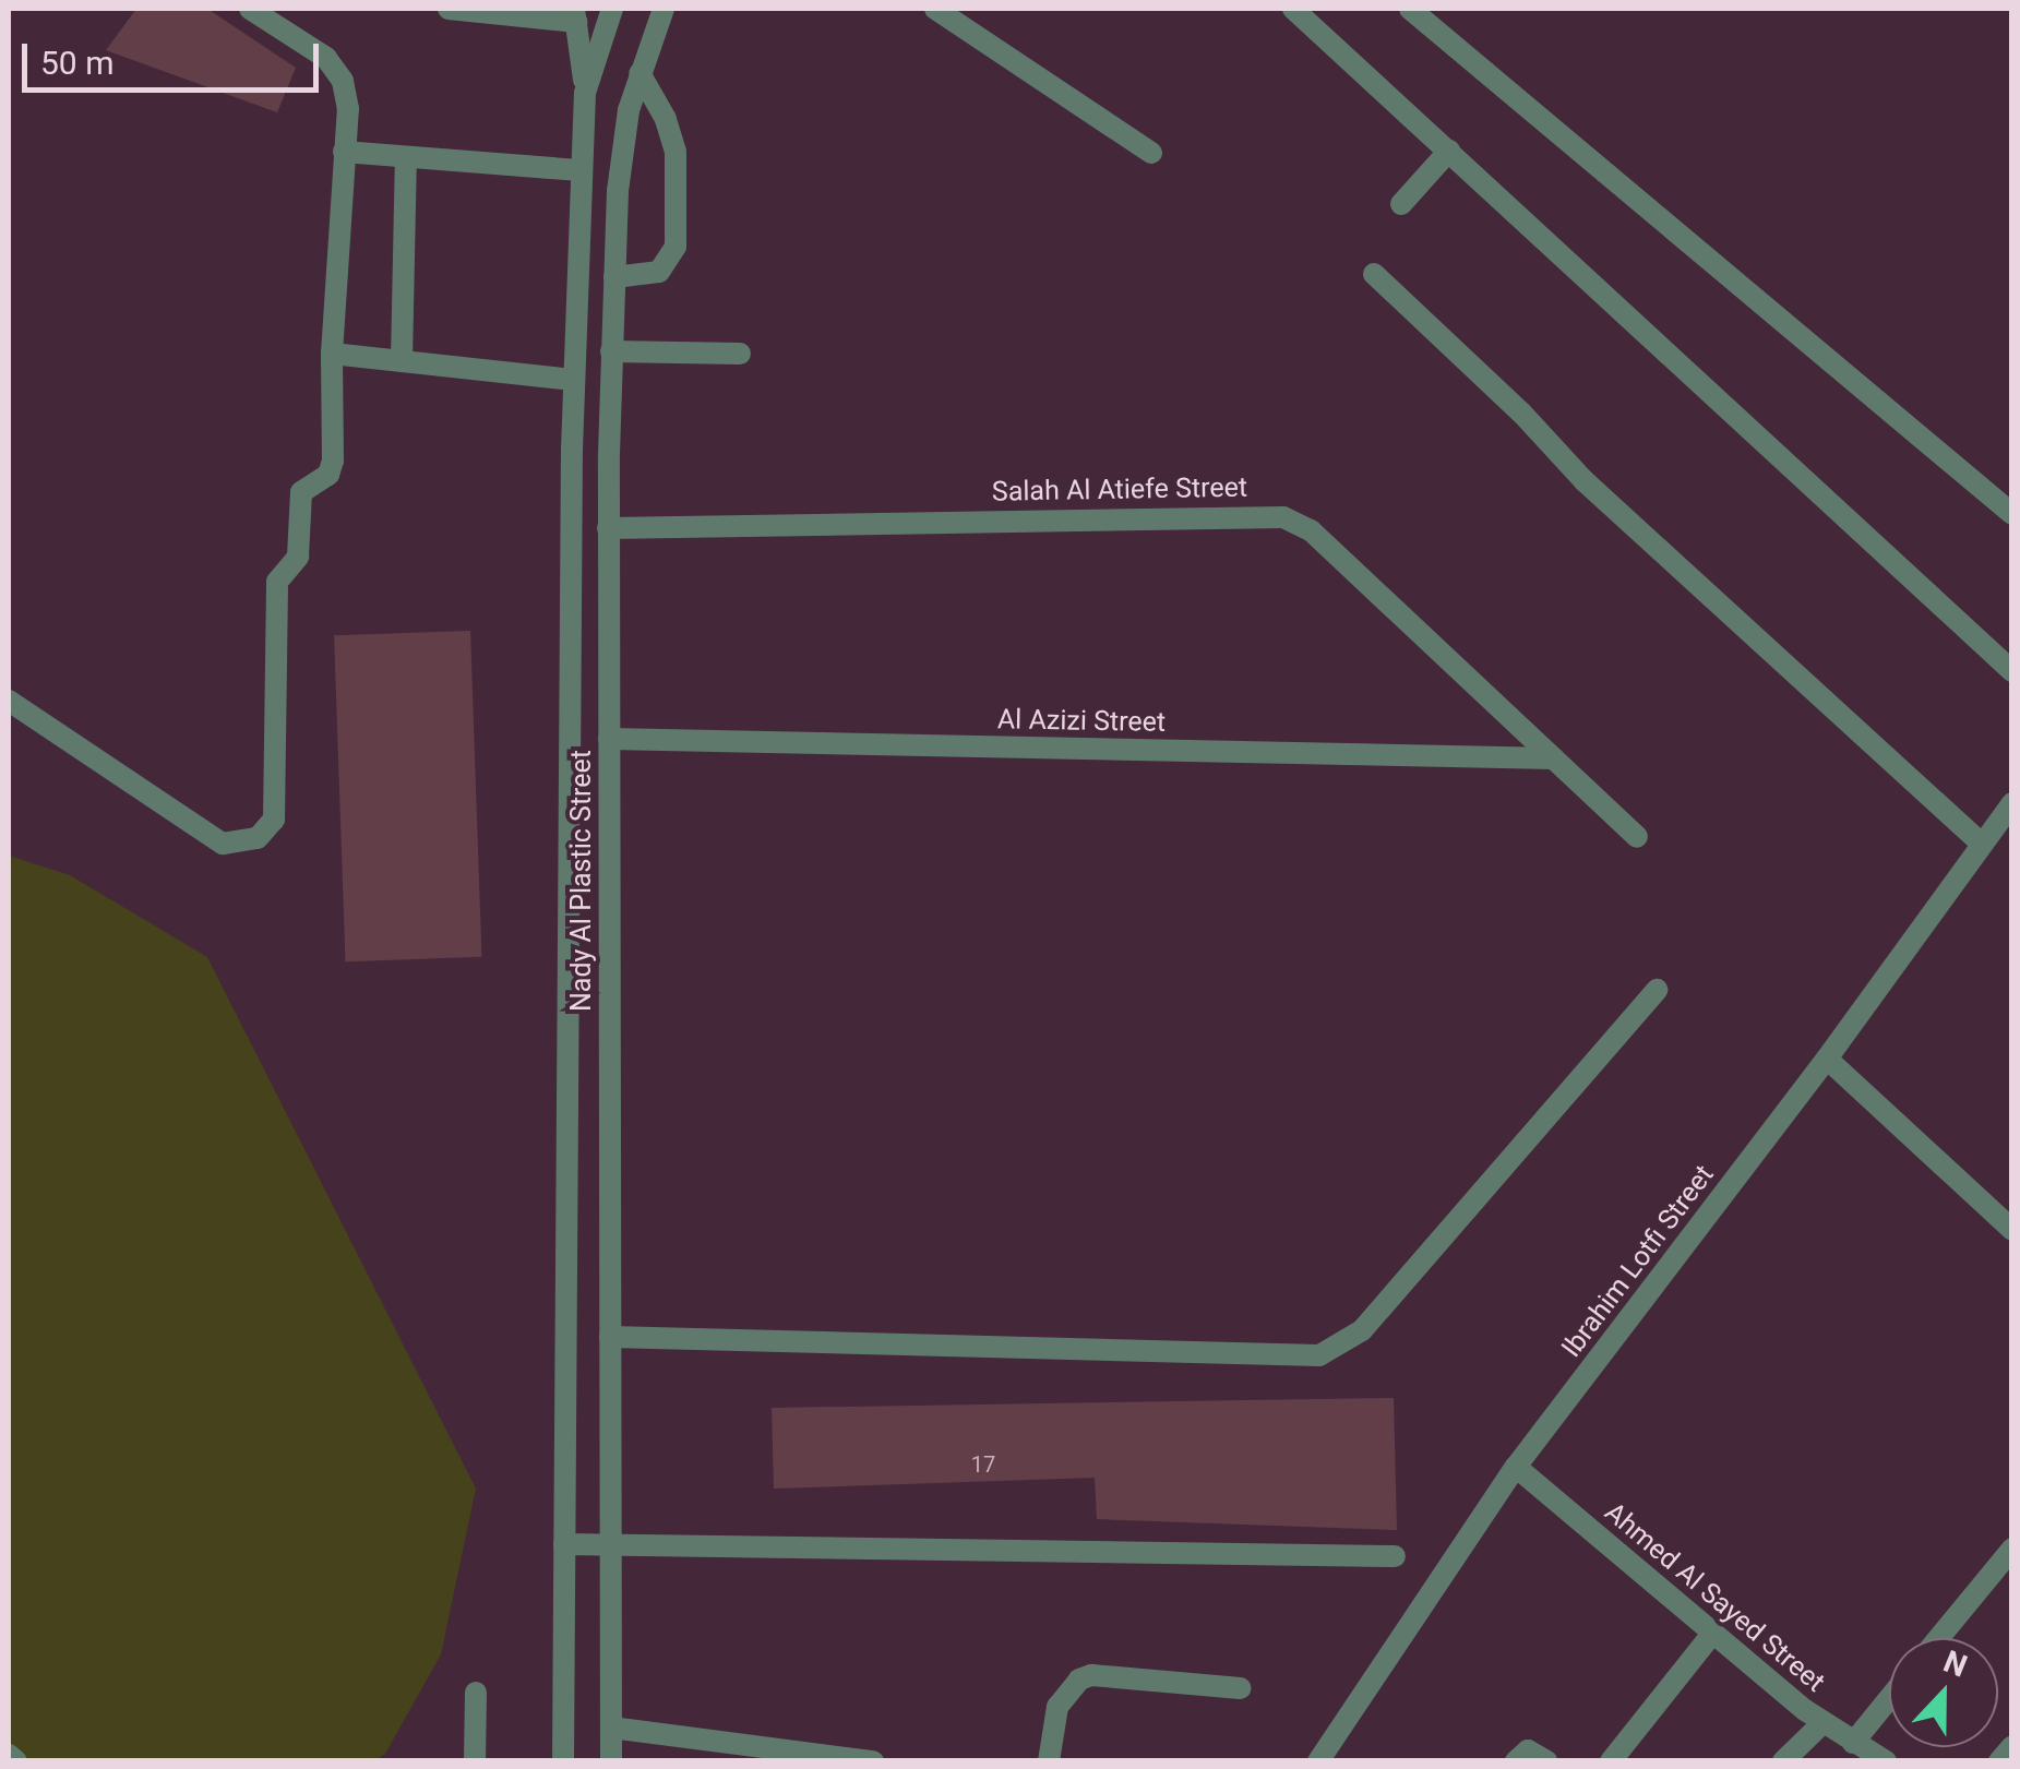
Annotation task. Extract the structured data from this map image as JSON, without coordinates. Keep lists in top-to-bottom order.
{
  "streets": {
    "street": [
      "Salah Al Atiefe Street",
      "Al Azizi Street",
      "Nady Al Plastic Street",
      "Ibrahim Lotfi Street",
      "Ahmed Al Sayed Street"
    ]
  },
  "crossings": [
    ["Salah Al Atiefe Street", "Al Azizi Street"],
    ["Salah Al Atiefe Street", "Nady Al Plastic Street"],
    ["Al Azizi Street", "Nady Al Plastic Street"],
    ["Ibrahim Lotfi Street", "Ahmed Al Sayed Street"]
  ],
  "house_numbers": ["17"],
  "scale_bar": "50 m",
  "north": "top"
}
